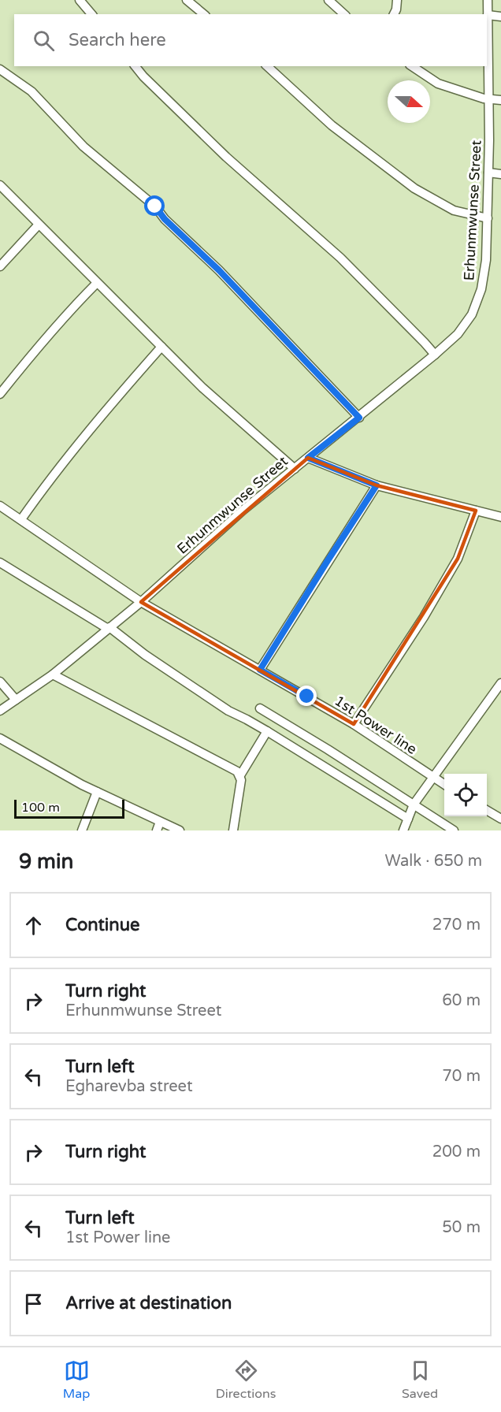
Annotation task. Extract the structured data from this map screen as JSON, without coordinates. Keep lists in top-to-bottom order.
{
  "streets": {
    "street": ["Erhunmwunse Street", "1st Power line"]
  },
  "crossings": [
    ["Erhunmwunse Street", "1st Power line"]
  ],
  "scale_bar": "100 m",
  "north": "right",
  "page": {
    "search": "Search here",
    "scale": "100 m",
    "heading": ["9 min", "Walk · 650 m"],
    "list": [
      ["Continue", "270 m"],
      ["Turn right", "Erhunmwunse Street", "60 m"],
      ["Turn left", "Egharevba street", "70 m"],
      ["Turn right", "200 m"],
      ["Turn left", "1st Power line", "50 m"],
      "Arrive at destination"
    ],
    "nav": ["Map", "Directions", "Saved"]
  }
}
